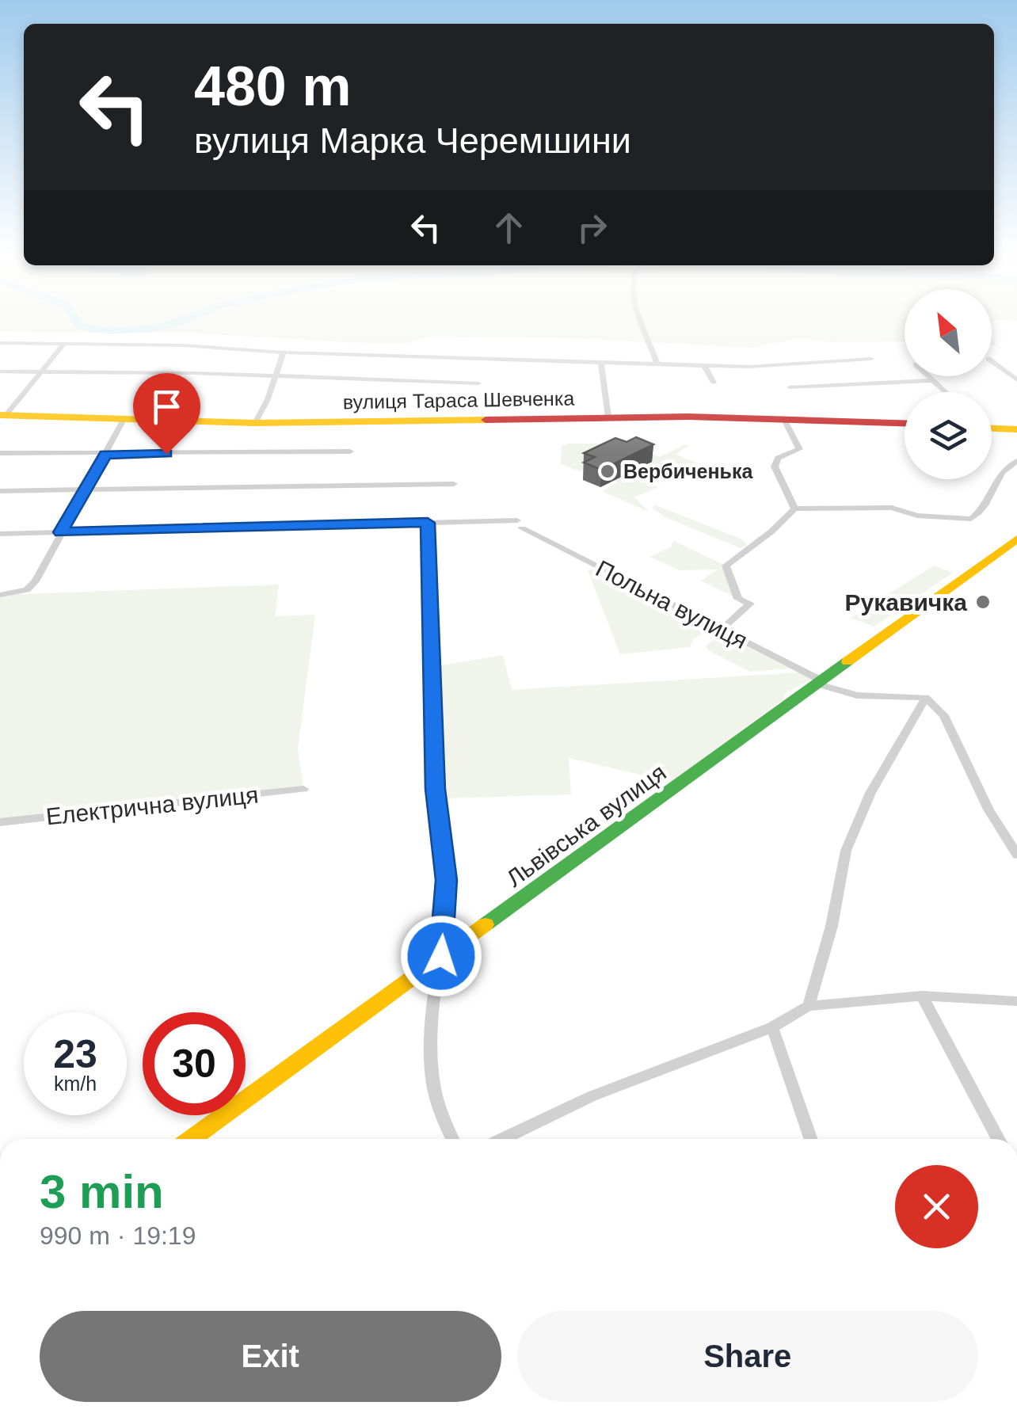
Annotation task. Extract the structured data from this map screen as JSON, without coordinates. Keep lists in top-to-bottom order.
{
  "streets": {
    "main road": ["вулиця Тараса Шевченка", "Львівська вулиця"],
    "street": ["Польна вулиця", "Електрична вулиця"]
  },
  "crossings": [
    ["Польна вулиця", "Львівська вулиця"]
  ],
  "places": ["Вербиченька", "Рукавичка"],
  "north": "top left",
  "page": {
    "turn": ["480 m", "вулиця Марка Черемшини"],
    "speed": "23 km/h",
    "limit": "30",
    "heading": ["3 min", "990 m · 19:19"],
    "buttons": ["Exit", "Share"]
  }
}
